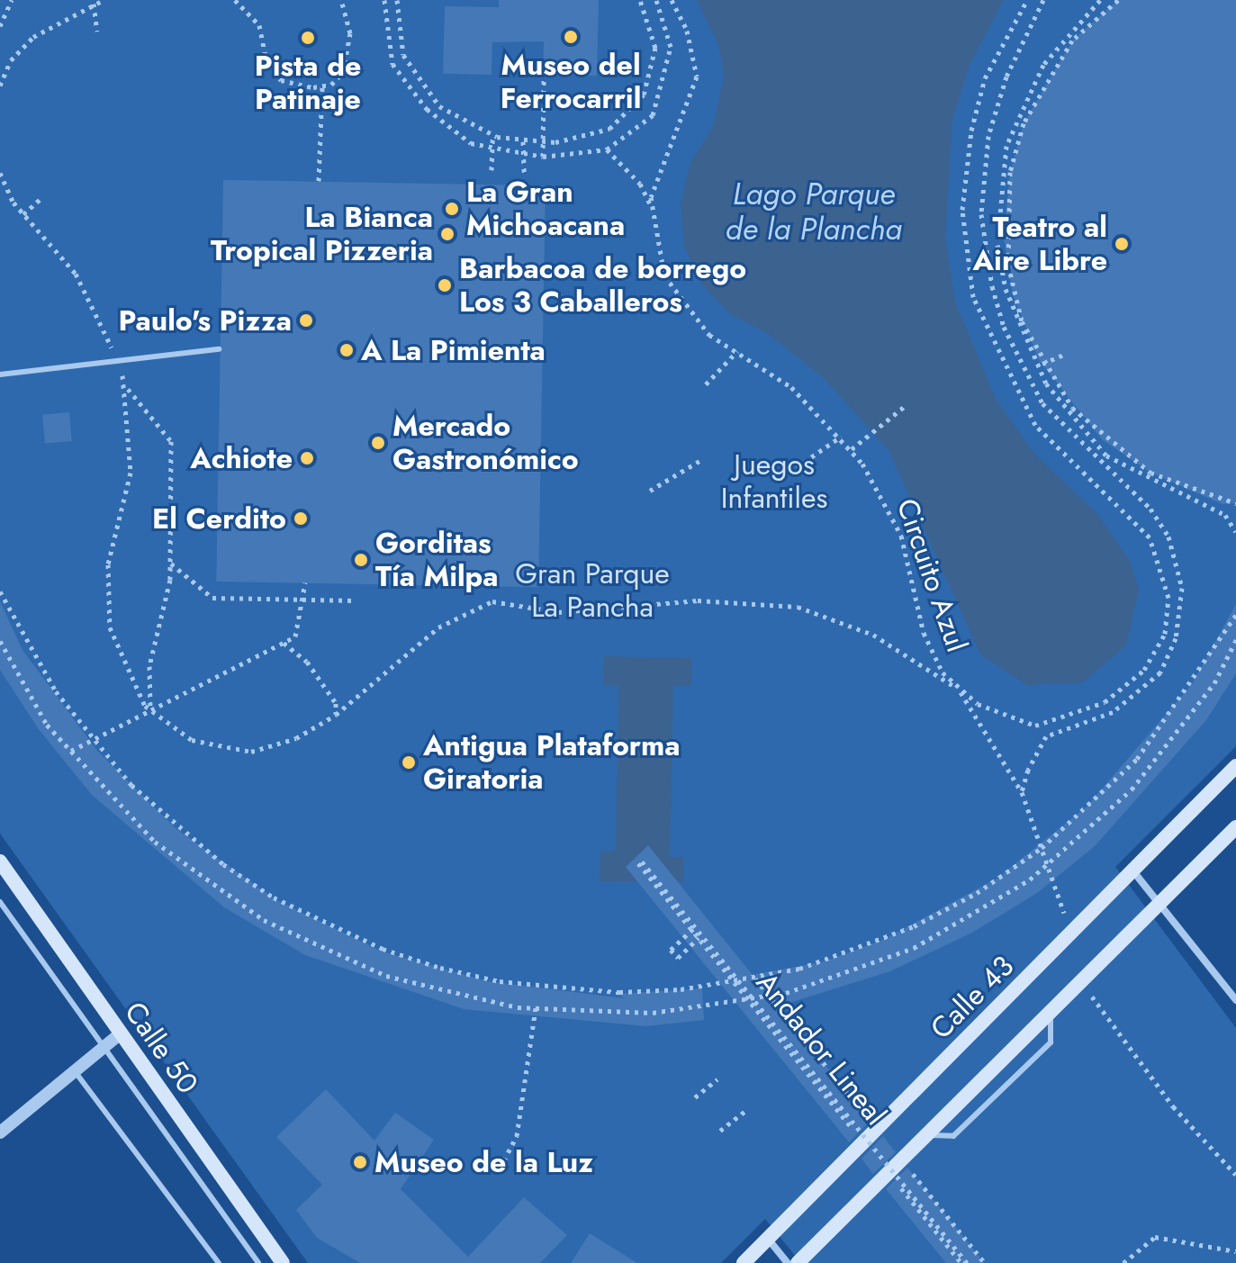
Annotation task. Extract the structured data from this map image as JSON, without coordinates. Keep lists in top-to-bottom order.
{
  "streets": {
    "main road": ["Calle 43", "Calle 50"],
    "path": ["Circuito Azul", "Andador Lineal"]
  },
  "water": ["Lago Parque de la Plancha"],
  "parks": ["Juegos Infantiles", "Gran Parque La Pancha"],
  "places": [
    "Museo del Ferrocarril",
    "Pista de Patinaje",
    "La Gran Michoacana",
    "La Bianca Tropical Pizzeria",
    "Teatro al Aire Libre",
    "Barbacoa de borrego Los 3 Caballeros",
    "Paulo's Pizza",
    "A La Pimienta",
    "Mercado Gastronómico",
    "Achiote",
    "El Cerdito",
    "Gorditas Tía Milpa",
    "Antigua Plataforma Giratoria",
    "Museo de la Luz"
  ]
}
